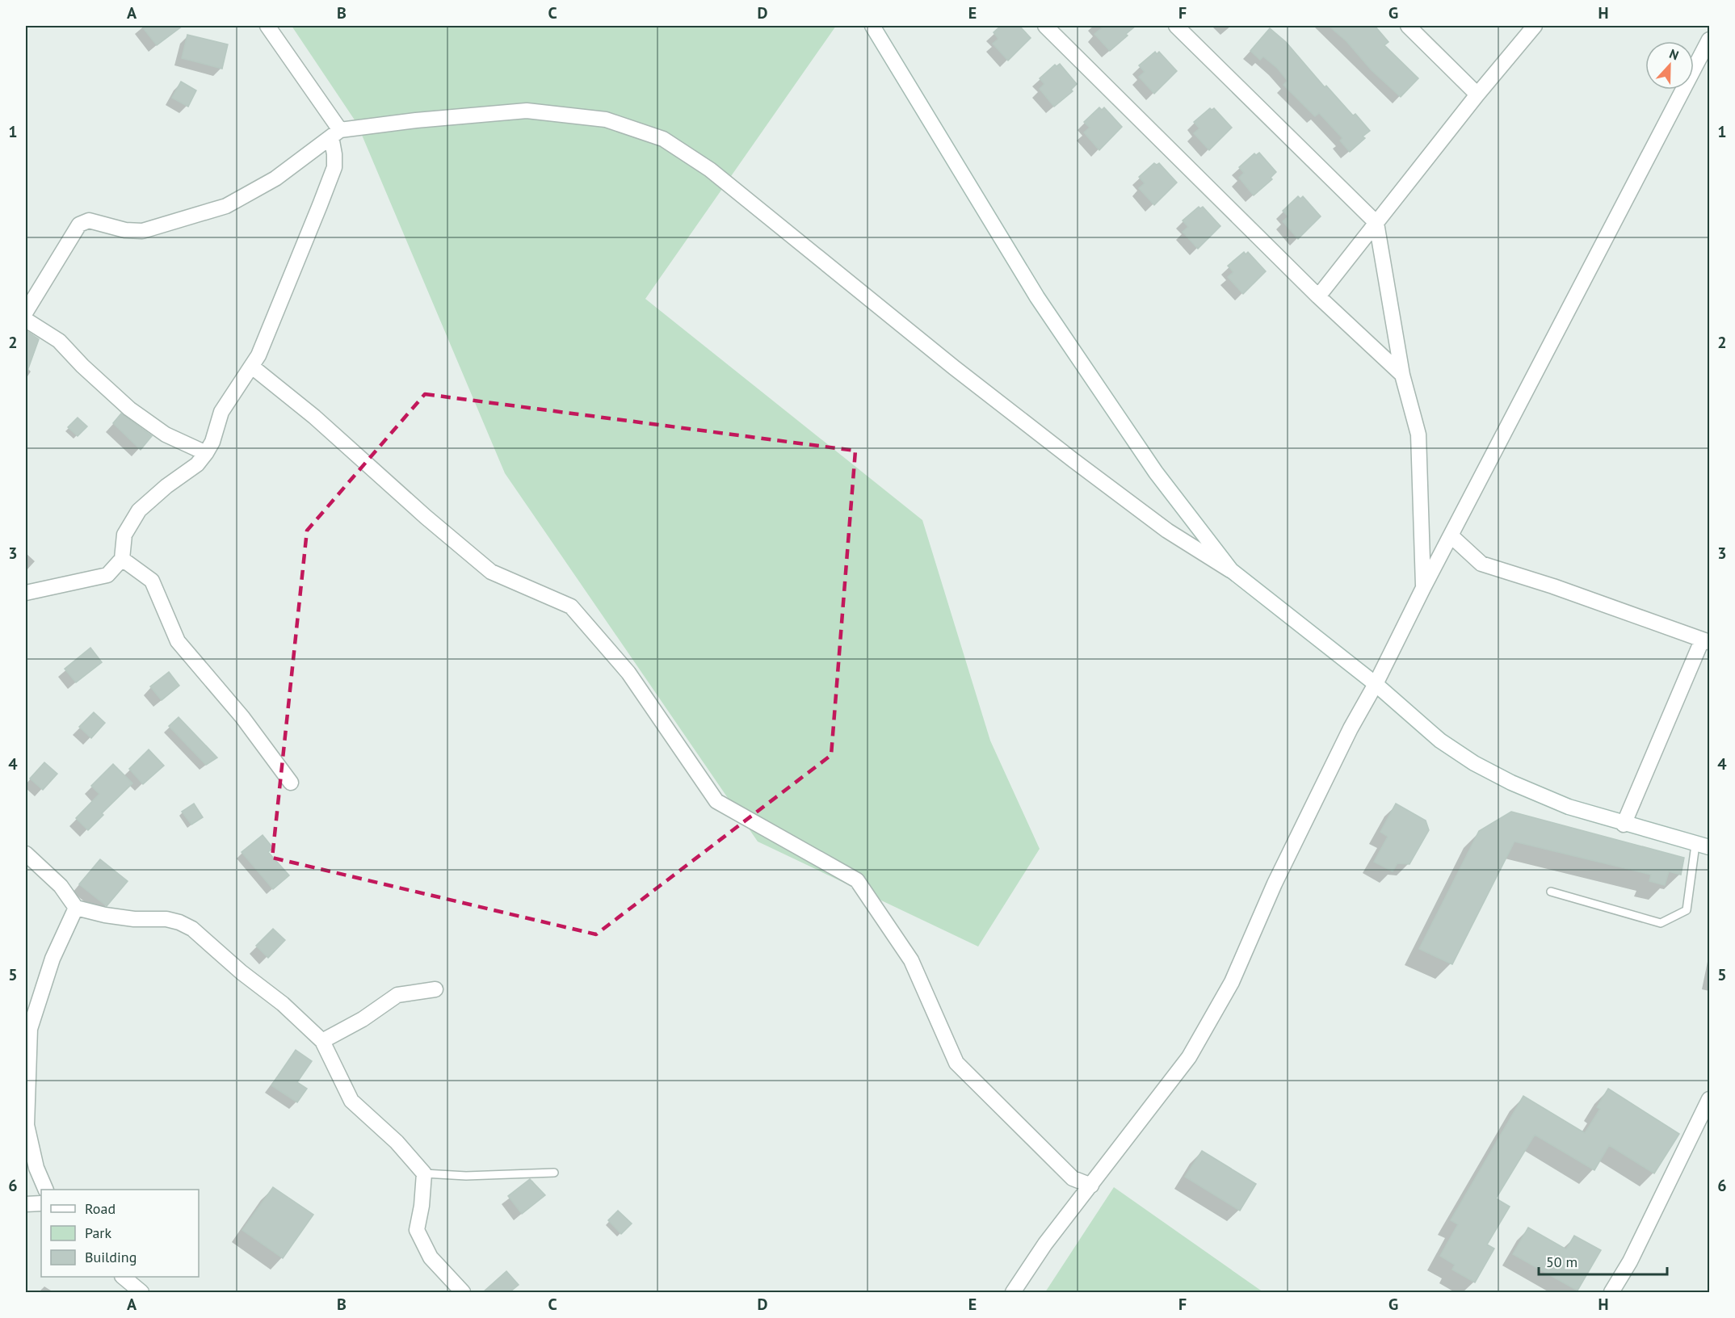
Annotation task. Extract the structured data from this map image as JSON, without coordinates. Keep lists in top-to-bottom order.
{
  "legend": ["Road", "Park", "Building"],
  "scale_bar": "50 m",
  "north": "top",
  "grid": {
    "columns": [
      "A",
      "B",
      "C",
      "D",
      "E",
      "F",
      "G",
      "H"
    ],
    "rows": [
      "1",
      "2",
      "3",
      "4",
      "5",
      "6"
    ]
  }
}
